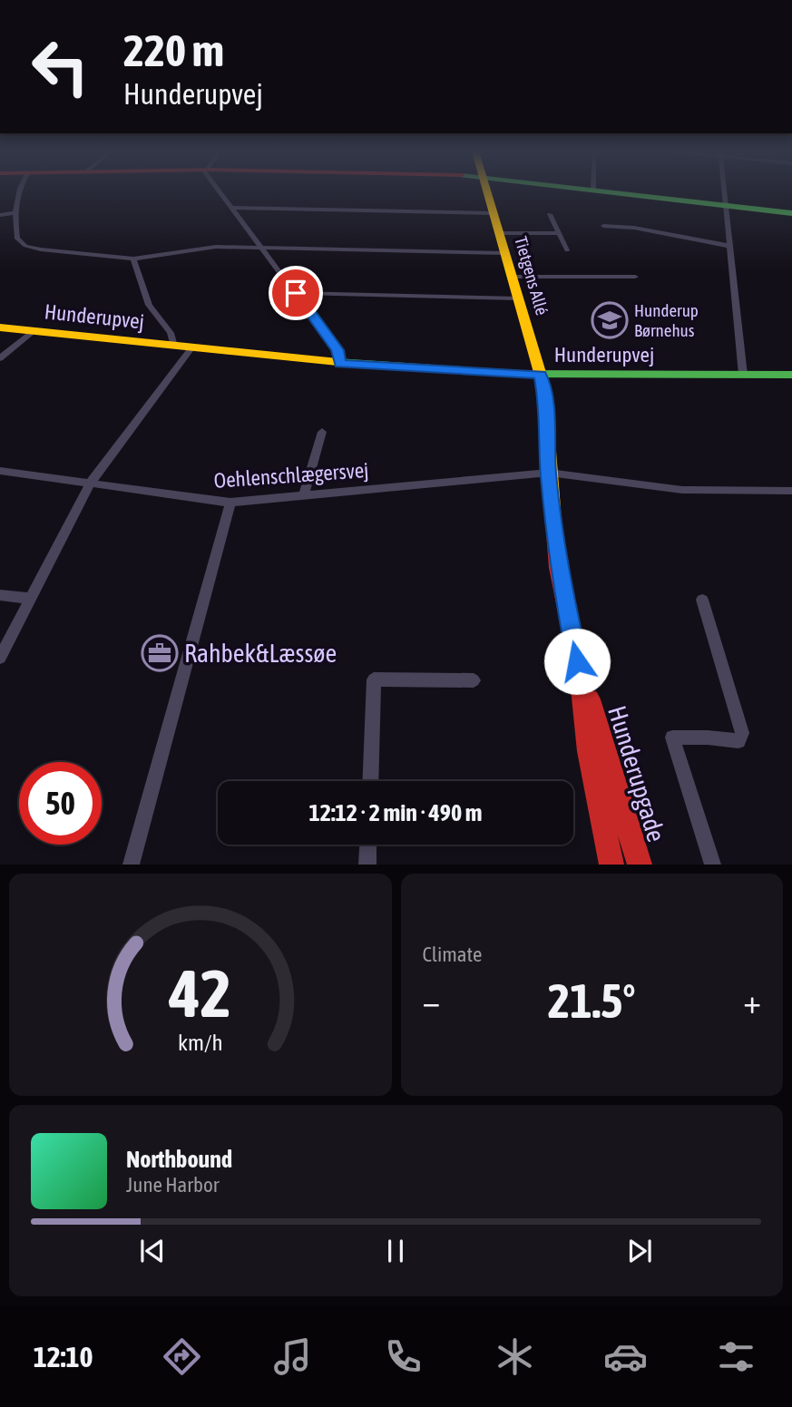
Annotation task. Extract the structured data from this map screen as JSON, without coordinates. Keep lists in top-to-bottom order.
{
  "streets": {
    "street": [
      "Tietgens Allé",
      "Hunderupvej",
      "Oehlenschlægersvej",
      "Hunderupgade"
    ]
  },
  "crossings": [
    ["Tietgens Allé", "Hunderupvej"],
    ["Tietgens Allé", "Hunderupgade"],
    ["Hunderupvej", "Hunderupgade"],
    ["Oehlenschlægersvej", "Hunderupgade"]
  ],
  "places": {
    "school or university": ["Hunderup Børnehus"],
    "office": ["Rahbek&Læssøe"]
  },
  "page": {
    "turn": ["220 m", "Hunderupvej"],
    "limit": "50",
    "trip": "12:12 · 2 min · 490 m",
    "tile": "Climate",
    "heat": ["−", "21.5°", "+"],
    "song": ["Northbound", "June Harbor"],
    "tabs": "12:10",
    "gauge": ["42", "km/h"]
  }
}
